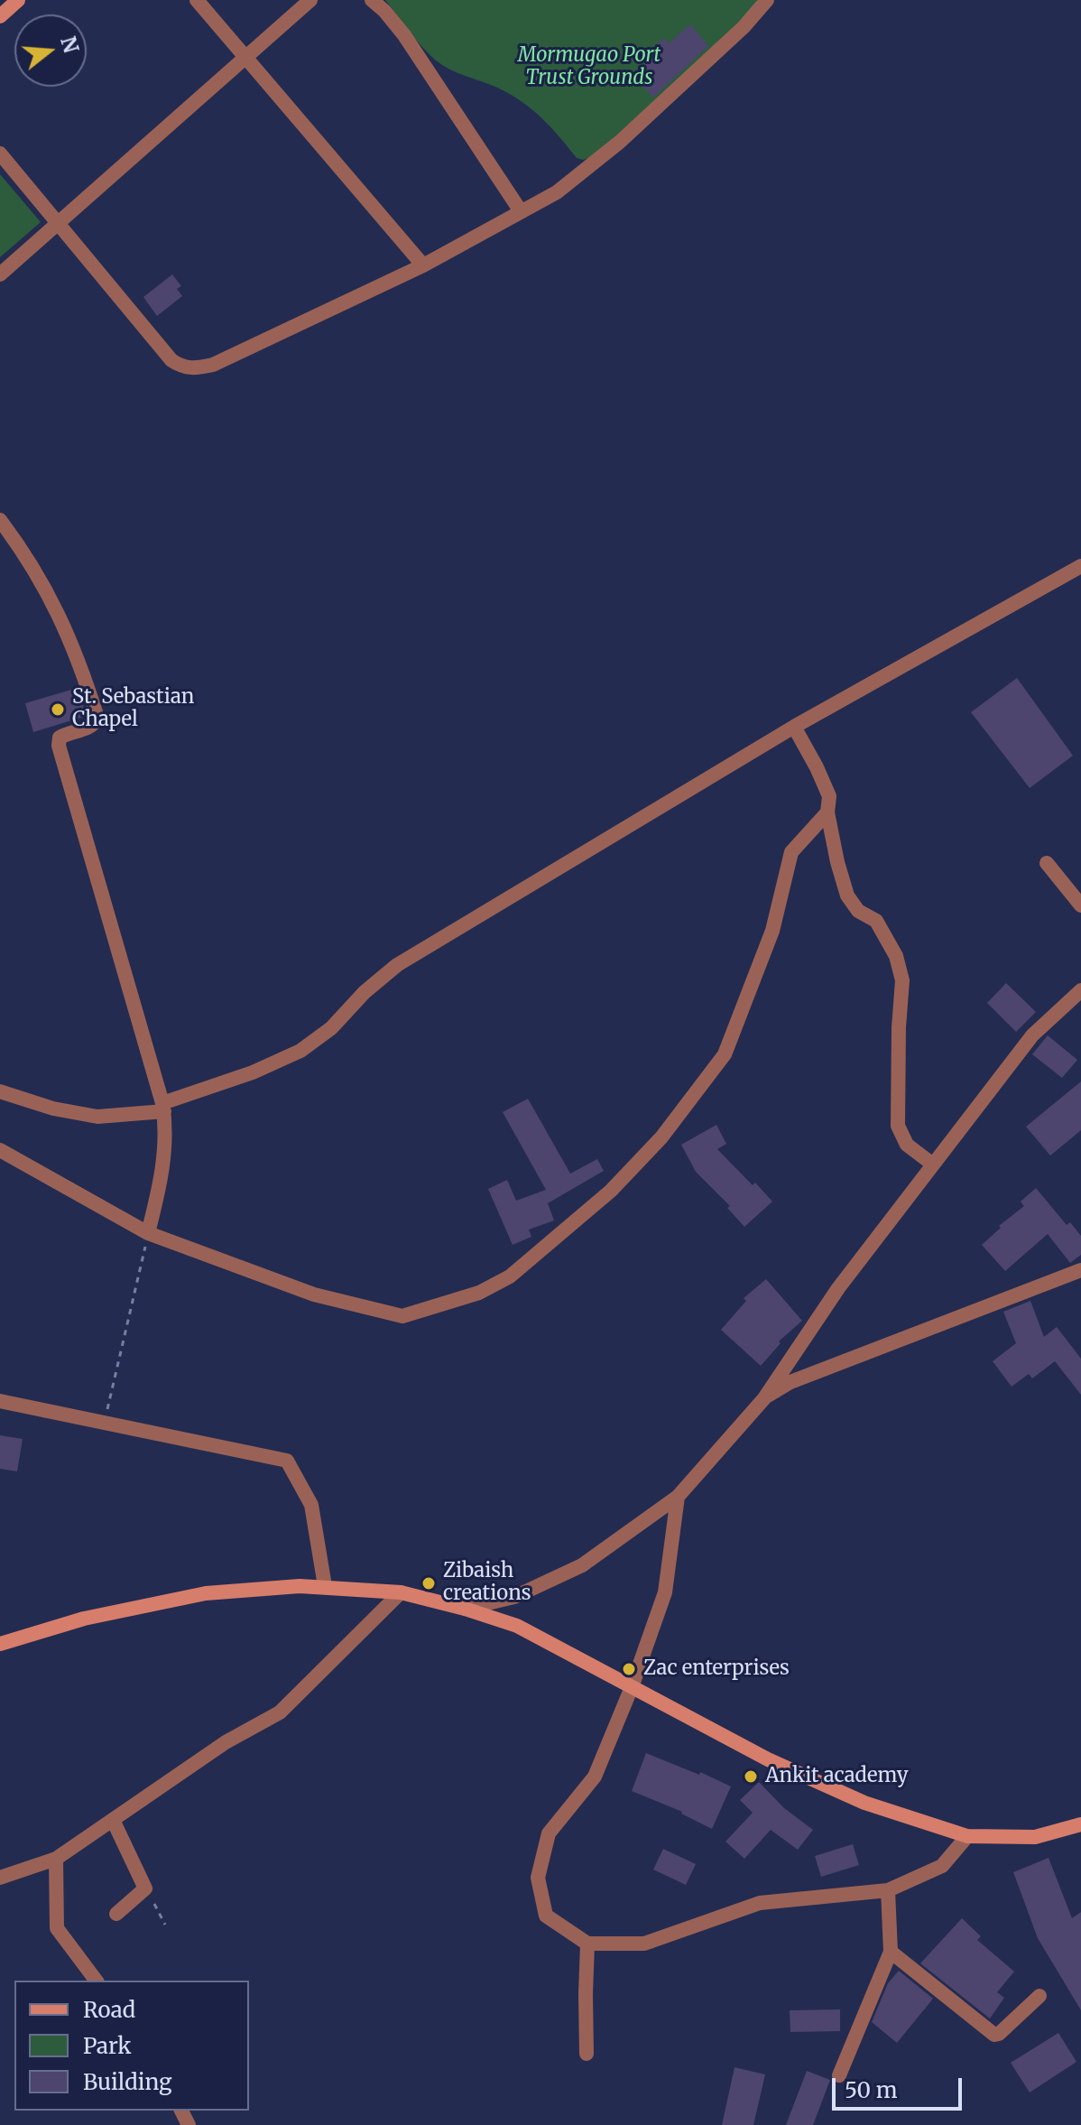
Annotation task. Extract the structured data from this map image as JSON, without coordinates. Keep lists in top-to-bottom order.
{
  "parks": ["Mormugao Port Trust Grounds"],
  "places": [
    "St. Sebastian Chapel",
    "Zibaish creations",
    "Zac enterprises",
    "Ankit academy"
  ],
  "legend": ["Road", "Park", "Building"],
  "scale_bar": "50 m",
  "north": "right"
}
